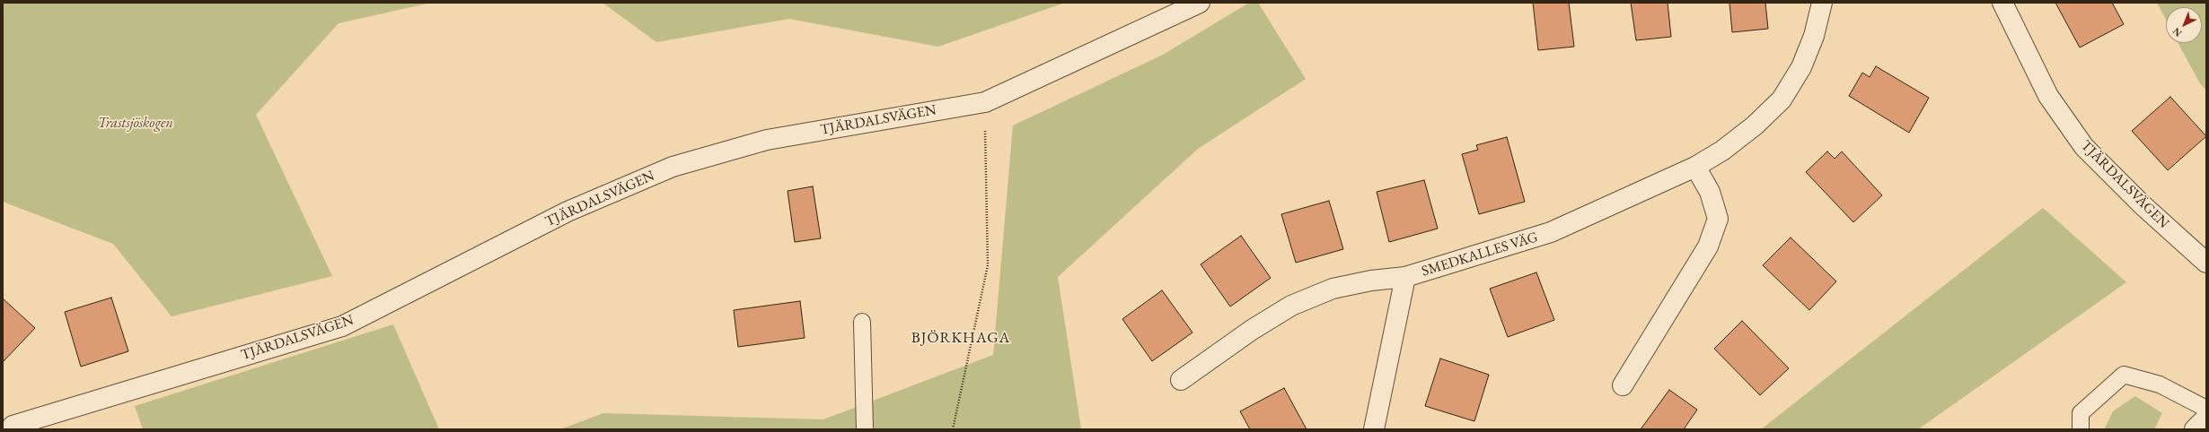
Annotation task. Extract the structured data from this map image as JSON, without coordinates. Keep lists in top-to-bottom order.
{
  "streets": {
    "street": ["TJÄRDALSVÄGEN", "SMEDKALLES VÄG"]
  },
  "districts": ["BJÖRKHAGA"],
  "parks": ["Trastsjöskogen"],
  "north": "bottom left"
}
